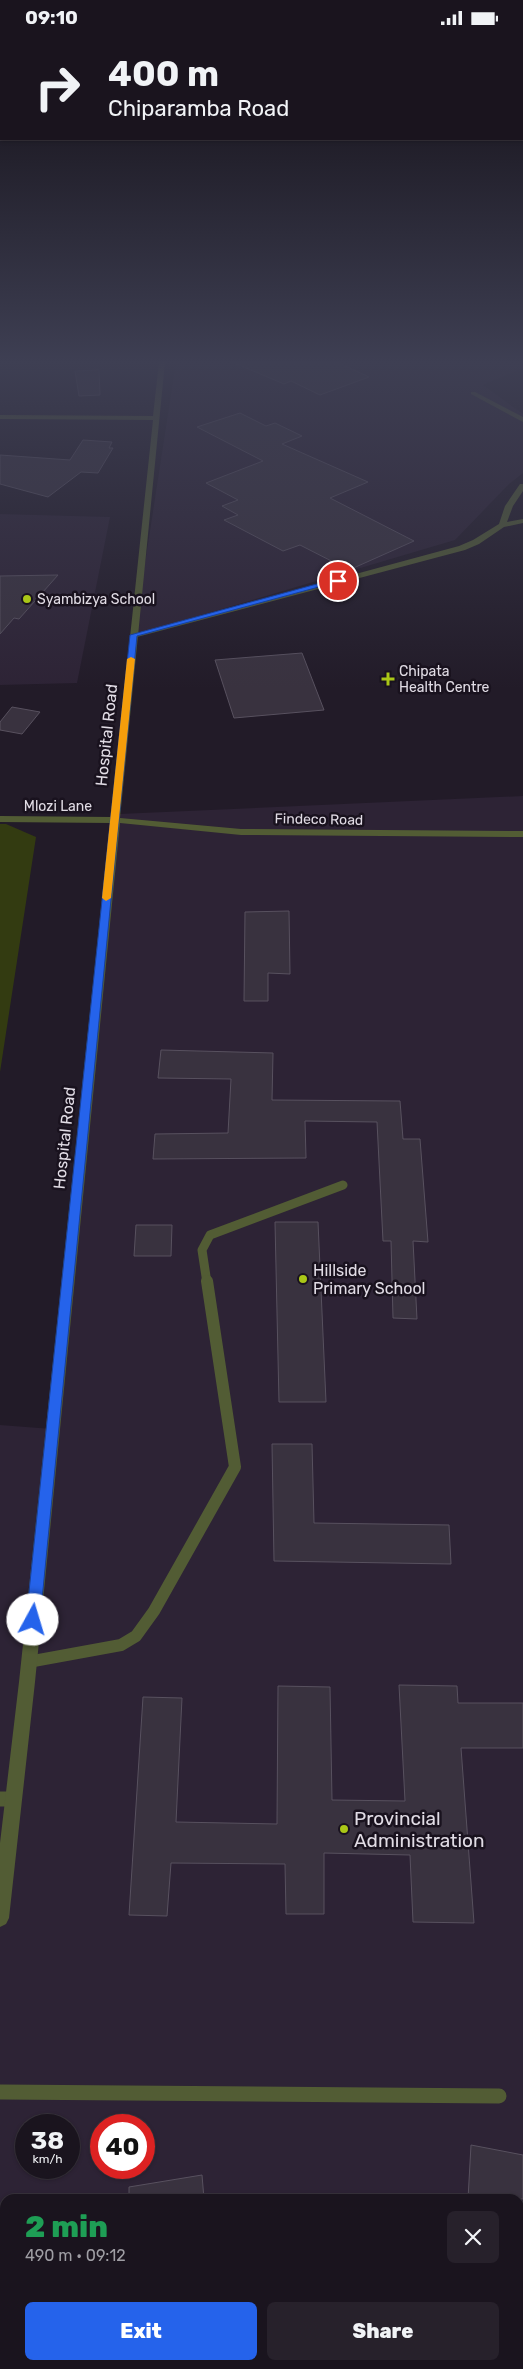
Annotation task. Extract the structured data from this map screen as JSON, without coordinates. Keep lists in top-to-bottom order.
{
  "streets": {
    "street": ["Hospital Road", "Mlozi Lane", "Findeco Road"]
  },
  "crossings": [
    ["Hospital Road", "Mlozi Lane"],
    ["Hospital Road", "Findeco Road"],
    ["Mlozi Lane", "Findeco Road"]
  ],
  "places": {
    "other": ["Syambizya School", "Hillside Primary School", "Provincial Administration"],
    "health": ["Chipata Health Centre"]
  },
  "page": {
    "status": "09:10",
    "turn": ["400 m", "Chiparamba Road"],
    "speed": "38 km/h",
    "limit": "40",
    "heading": ["2 min", "490 m · 09:12"],
    "buttons": ["Exit", "Share"]
  }
}
